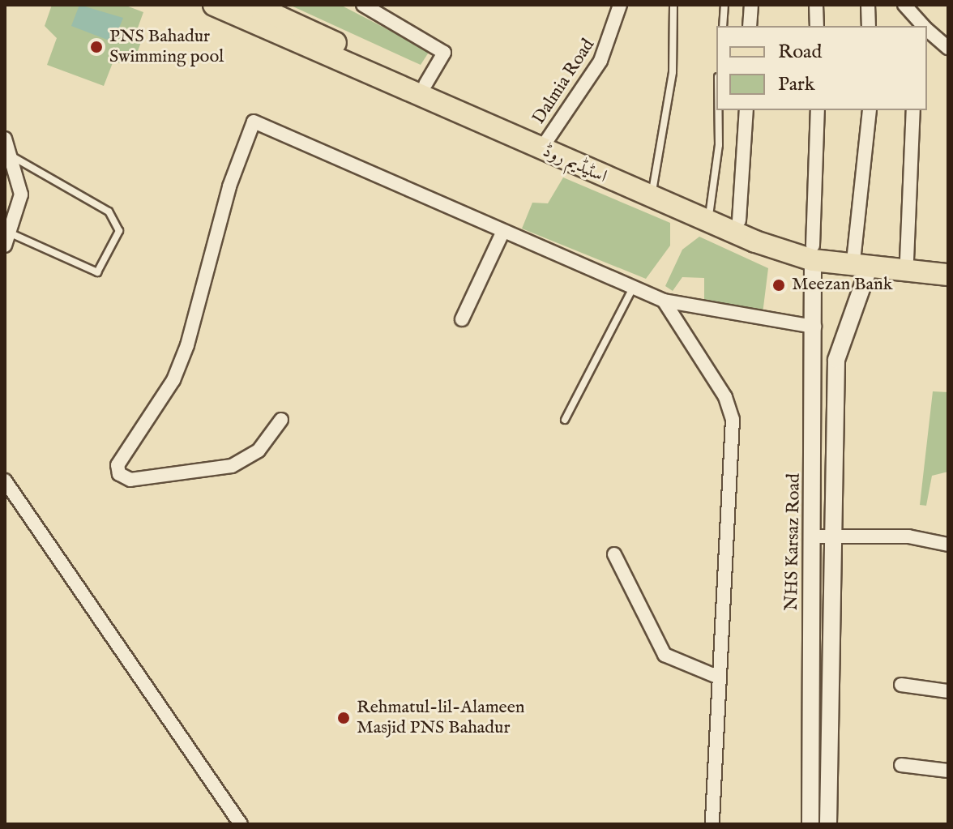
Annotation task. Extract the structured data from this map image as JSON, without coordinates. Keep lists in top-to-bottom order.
{
  "streets": {
    "main road": ["اسٹیڈیم روڈ"],
    "street": ["Dalmia Road", "NHS Karsaz Road"]
  },
  "crossings": [
    ["Dalmia Road", "اسٹیڈیم روڈ"],
    ["اسٹیڈیم روڈ", "NHS Karsaz Road"]
  ],
  "places": ["PNS Bahadur Swimming pool", "Meezan Bank", "Rehmatul-lil-Alameen Masjid PNS Bahadur"],
  "legend": ["Road", "Park"]
}
